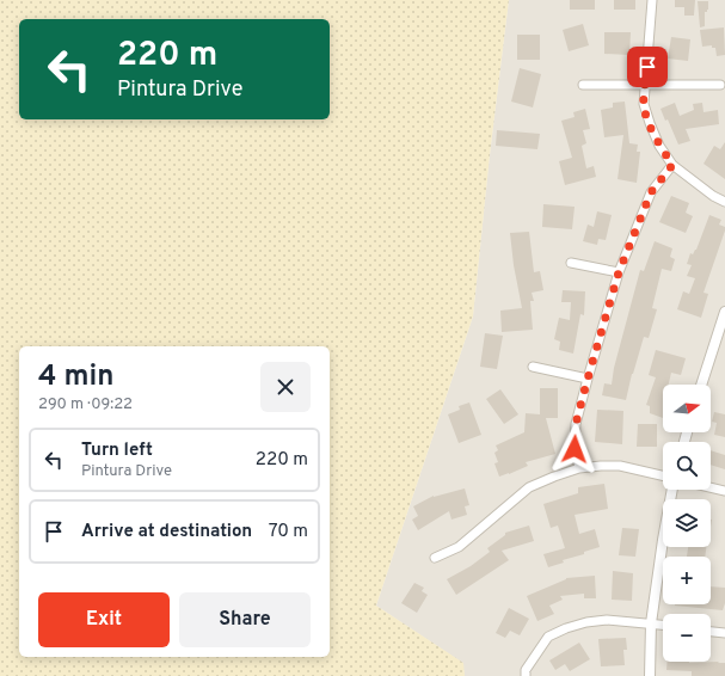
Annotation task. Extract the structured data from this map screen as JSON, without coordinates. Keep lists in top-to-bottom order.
{
  "north": "right",
  "page": {
    "turn": ["220 m", "Pintura Drive"],
    "heading": ["4 min", "290 m · 09:22"],
    "map_buttons": ["+", "−"],
    "list": [
      {
        "name": "Turn left",
        "note": "Pintura Drive",
        "value": "220 m"
      },
      {
        "name": "Arrive at destination",
        "value": "70 m"
      }
    ],
    "buttons": ["Exit", "Share"]
  }
}
